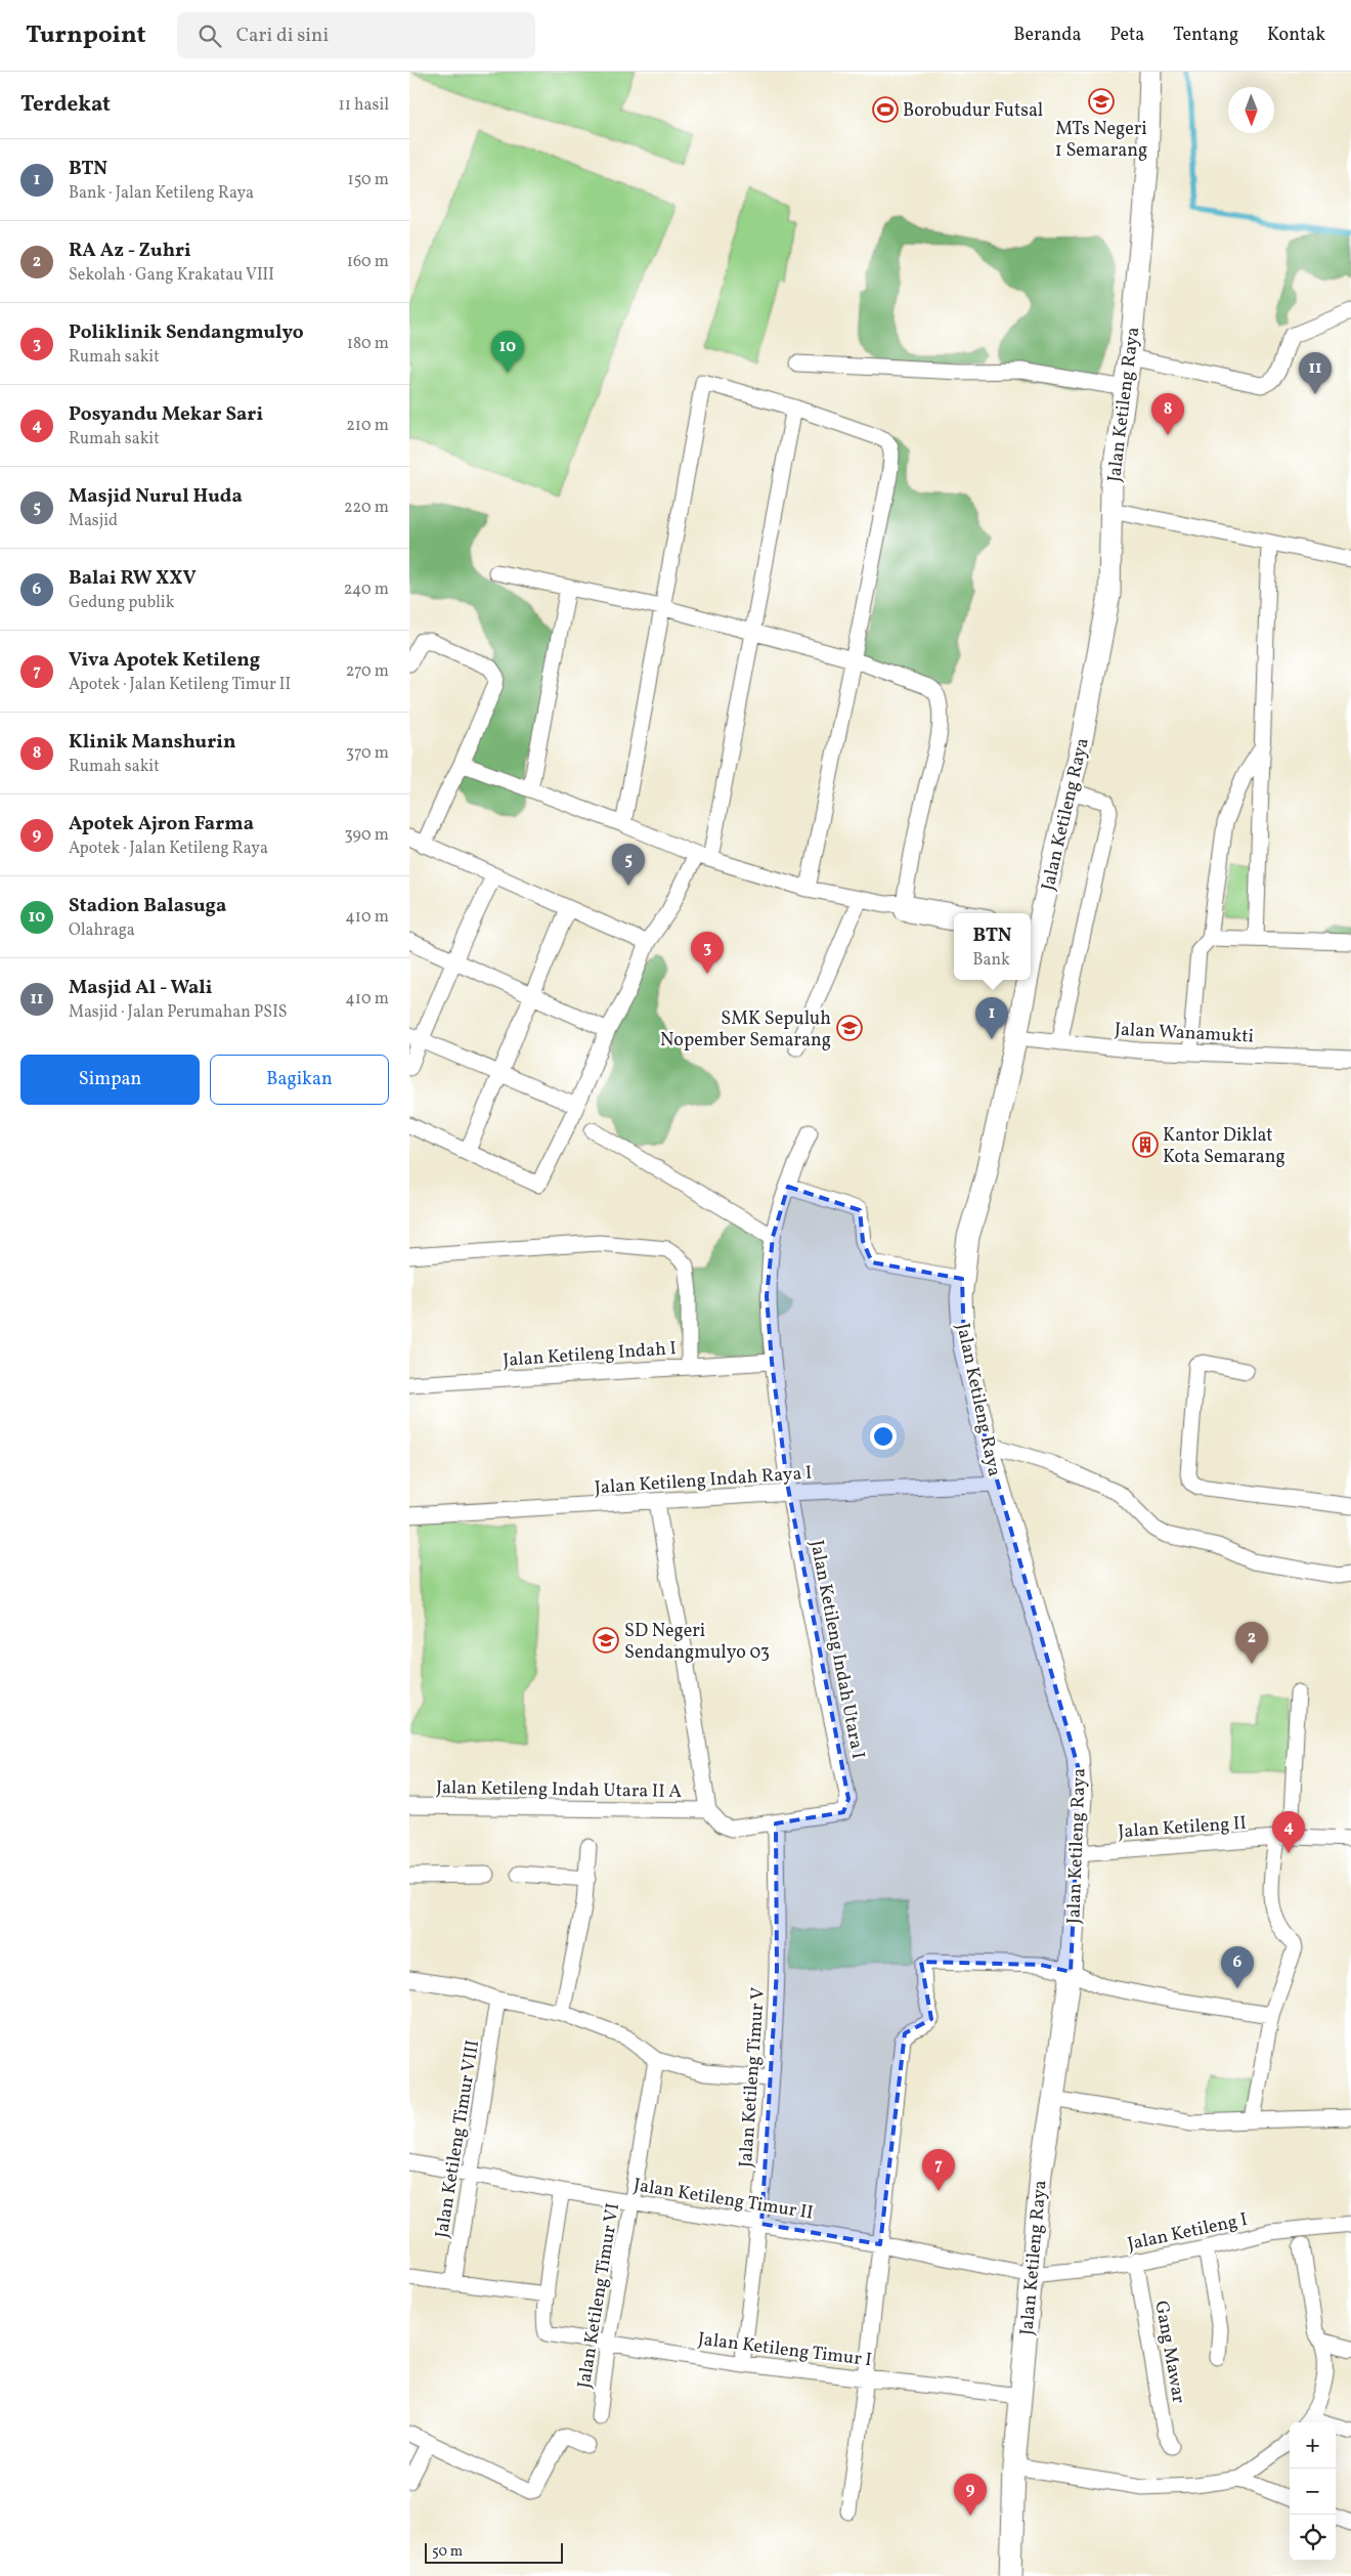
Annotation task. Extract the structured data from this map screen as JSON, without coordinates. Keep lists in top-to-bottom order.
{
  "streets": {
    "main road": ["Jalan Ketileng Raya"],
    "street": [
      "Jalan Wanamukti",
      "Jalan Ketileng Indah I",
      "Jalan Ketileng Indah Raya I",
      "Jalan Ketileng Indah Utara I",
      "Jalan Ketileng Indah Utara II A",
      "Jalan Ketileng II",
      "Jalan Ketileng Timur V",
      "Jalan Ketileng Timur VIII",
      "Jalan Ketileng Timur II",
      "Jalan Ketileng I",
      "Jalan Ketileng Timur VI",
      "Jalan Ketileng Timur I",
      "Gang Mawar"
    ]
  },
  "crossings": [
    ["Jalan Ketileng Raya", "Jalan Wanamukti"],
    ["Jalan Ketileng Raya", "Jalan Ketileng Indah Raya I"],
    ["Jalan Ketileng Raya", "Jalan Ketileng II"],
    ["Jalan Ketileng Raya", "Jalan Ketileng Timur II"],
    ["Jalan Ketileng Raya", "Jalan Ketileng I"],
    ["Jalan Ketileng Raya", "Jalan Ketileng Timur I"],
    ["Jalan Ketileng Indah Raya I", "Jalan Ketileng Indah Utara I"],
    ["Jalan Ketileng Indah Utara I", "Jalan Ketileng Timur V"],
    ["Jalan Ketileng Timur V", "Jalan Ketileng Timur II"],
    ["Jalan Ketileng Timur V", "Jalan Ketileng Timur I"],
    ["Jalan Ketileng Timur VIII", "Jalan Ketileng Timur II"],
    ["Jalan Ketileng Timur II", "Jalan Ketileng I"],
    ["Jalan Ketileng Timur II", "Jalan Ketileng Timur VI"],
    ["Jalan Ketileng I", "Gang Mawar"],
    ["Jalan Ketileng Timur VI", "Jalan Ketileng Timur I"]
  ],
  "places": {
    "school or university": ["MTs Negeri 1 Semarang", "SMK Sepuluh Nopember Semarang", "SD Negeri Sendangmulyo 03"],
    "sports": ["Borobudur Futsal"],
    "building": ["Kantor Diklat Kota Semarang"]
  },
  "scale_bar": "50 m",
  "north": "bottom",
  "page": {
    "header": "Turnpoint",
    "search": "Cari di sini",
    "nav": [
      "Beranda",
      "Peta",
      "Tentang",
      "Kontak"
    ],
    "heading": ["Terdekat", "11 hasil"],
    "list": [
      {
        "mark": "1",
        "name": "BTN",
        "note": "Bank · Jalan Ketileng Raya",
        "value": "150 m"
      },
      {
        "mark": "2",
        "name": "RA Az - Zuhri",
        "note": "Sekolah · Gang Krakatau VIII",
        "value": "160 m"
      },
      {
        "mark": "3",
        "name": "Poliklinik Sendangmulyo",
        "note": "Rumah sakit",
        "value": "180 m"
      },
      {
        "mark": "4",
        "name": "Posyandu Mekar Sari",
        "note": "Rumah sakit",
        "value": "210 m"
      },
      {
        "mark": "5",
        "name": "Masjid Nurul Huda",
        "note": "Masjid",
        "value": "220 m"
      },
      {
        "mark": "6",
        "name": "Balai RW XXV",
        "note": "Gedung publik",
        "value": "240 m"
      },
      {
        "mark": "7",
        "name": "Viva Apotek Ketileng",
        "note": "Apotek · Jalan Ketileng Timur II",
        "value": "270 m"
      },
      {
        "mark": "8",
        "name": "Klinik Manshurin",
        "note": "Rumah sakit",
        "value": "370 m"
      },
      {
        "mark": "9",
        "name": "Apotek Ajron Farma",
        "note": "Apotek · Jalan Ketileng Raya",
        "value": "390 m"
      },
      {
        "mark": "10",
        "name": "Stadion Balasuga",
        "note": "Olahraga",
        "value": "410 m"
      },
      {
        "mark": "11",
        "name": "Masjid Al - Wali",
        "note": "Masjid · Jalan Perumahan PSIS",
        "value": "410 m"
      }
    ],
    "pins": [
      "10",
      "11",
      "8",
      "5",
      "3",
      "1",
      "2",
      "4",
      "6",
      "7",
      "9"
    ],
    "popup": ["BTN", "Bank"],
    "buttons": ["Simpan", "Bagikan"],
    "map_buttons": ["+", "−"],
    "scale": "50 m"
  }
}
